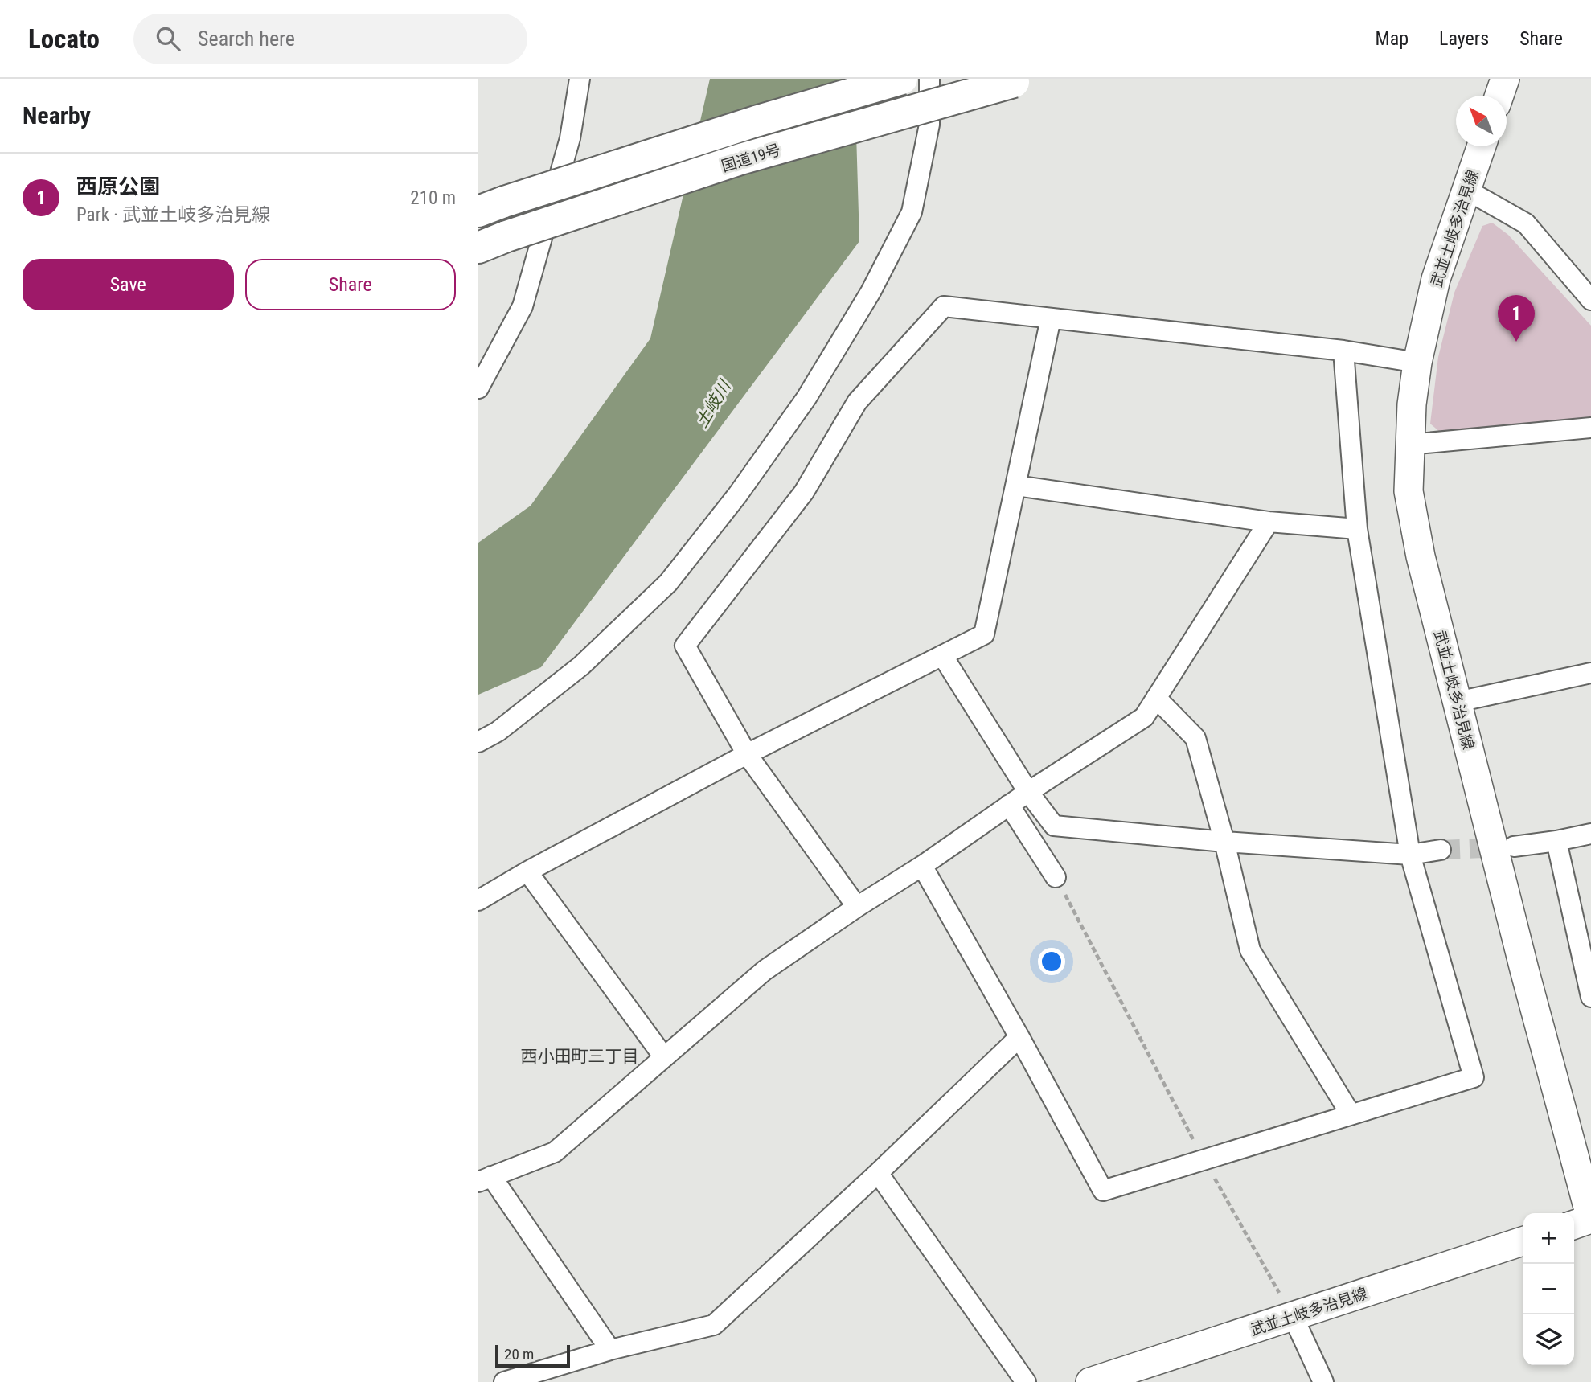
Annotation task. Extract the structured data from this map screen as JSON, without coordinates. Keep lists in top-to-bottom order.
{
  "streets": {
    "highway": ["国道19号"],
    "main road": ["武並土岐多治見線"]
  },
  "districts": ["西小田町三丁目"],
  "water": ["土岐川"],
  "scale_bar": "20 m",
  "north": "top left",
  "page": {
    "header": "Locato",
    "search": "Search here",
    "nav": ["Map", "Layers", "Share"],
    "heading": "Nearby",
    "list": [
      {
        "mark": "1",
        "name": "西原公園",
        "note": "Park · 武並土岐多治見線",
        "value": "210 m"
      }
    ],
    "buttons": ["Save", "Share"],
    "pins": "1",
    "map_buttons": ["+", "−"],
    "scale": "20 m"
  }
}
